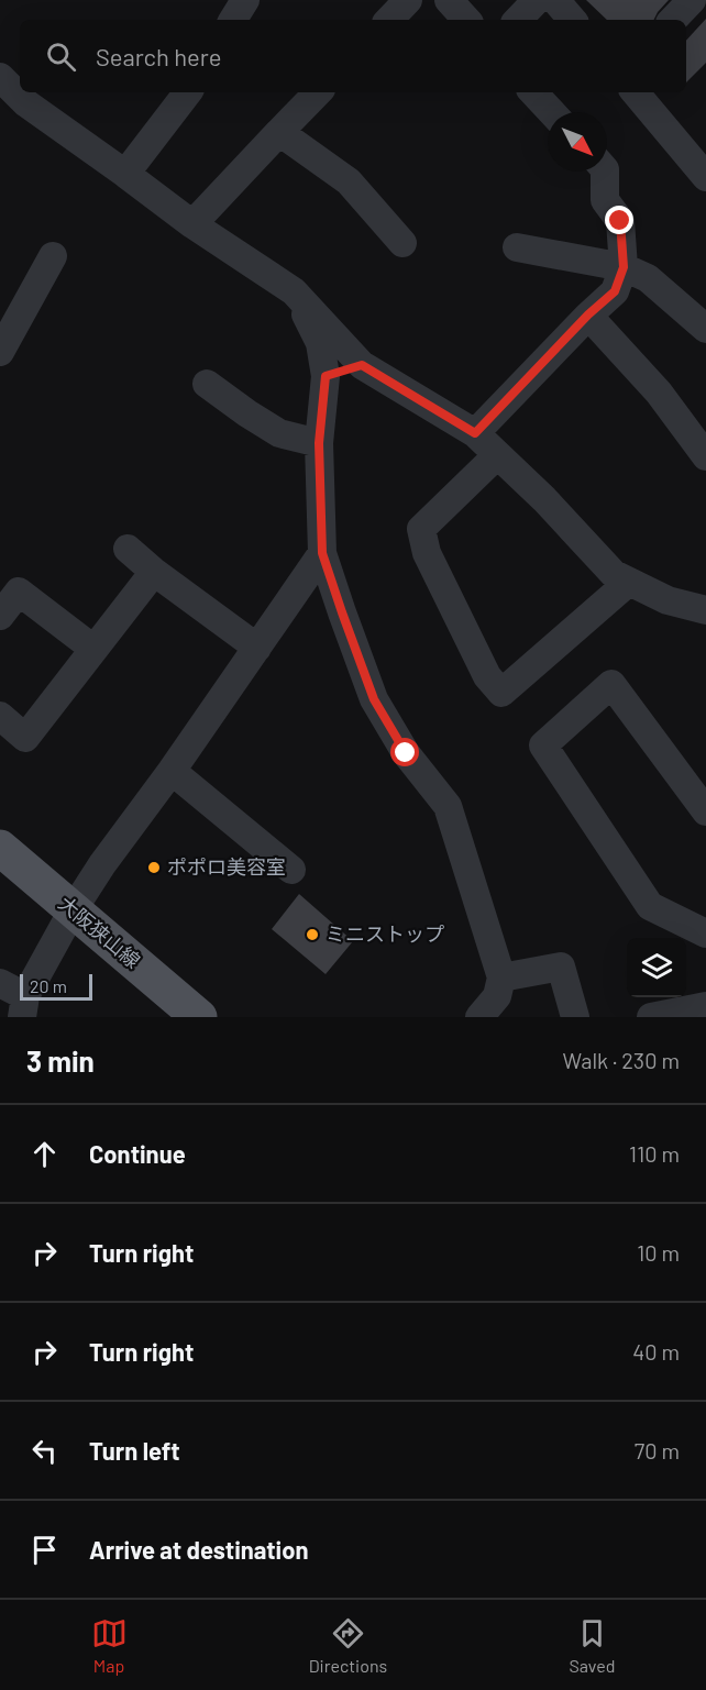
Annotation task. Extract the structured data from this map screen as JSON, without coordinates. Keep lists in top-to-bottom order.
{
  "streets": {
    "main road": ["大阪狭山線"]
  },
  "places": ["ポポロ美容室", "ミニストップ"],
  "scale_bar": "20 m",
  "north": "bottom right",
  "page": {
    "search": "Search here",
    "scale": "20 m",
    "heading": ["3 min", "Walk · 230 m"],
    "list": [
      ["Continue", "110 m"],
      ["Turn right", "10 m"],
      ["Turn right", "40 m"],
      ["Turn left", "70 m"],
      "Arrive at destination"
    ],
    "nav": ["Map", "Directions", "Saved"]
  }
}
